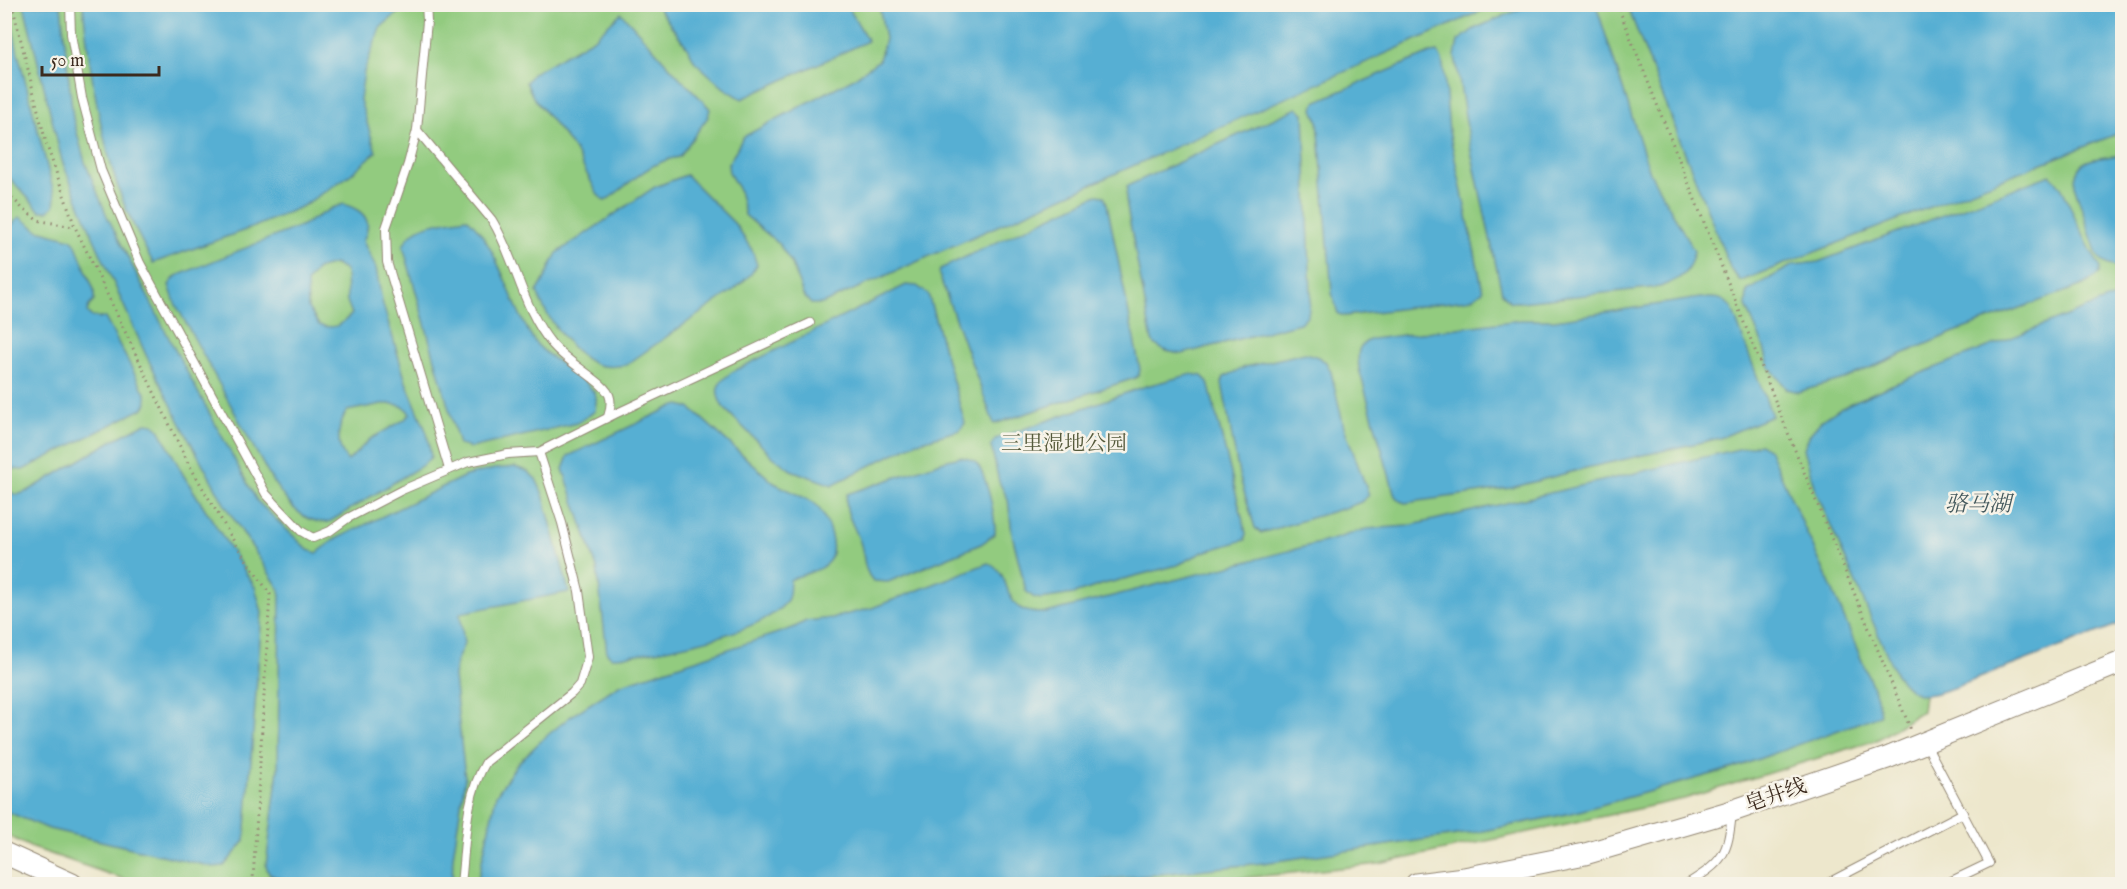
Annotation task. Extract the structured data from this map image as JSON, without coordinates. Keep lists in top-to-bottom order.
{
  "streets": {
    "street": ["皂井线"]
  },
  "water": ["骆马湖"],
  "parks": ["三里湿地公园"],
  "scale_bar": "50 m"
}
